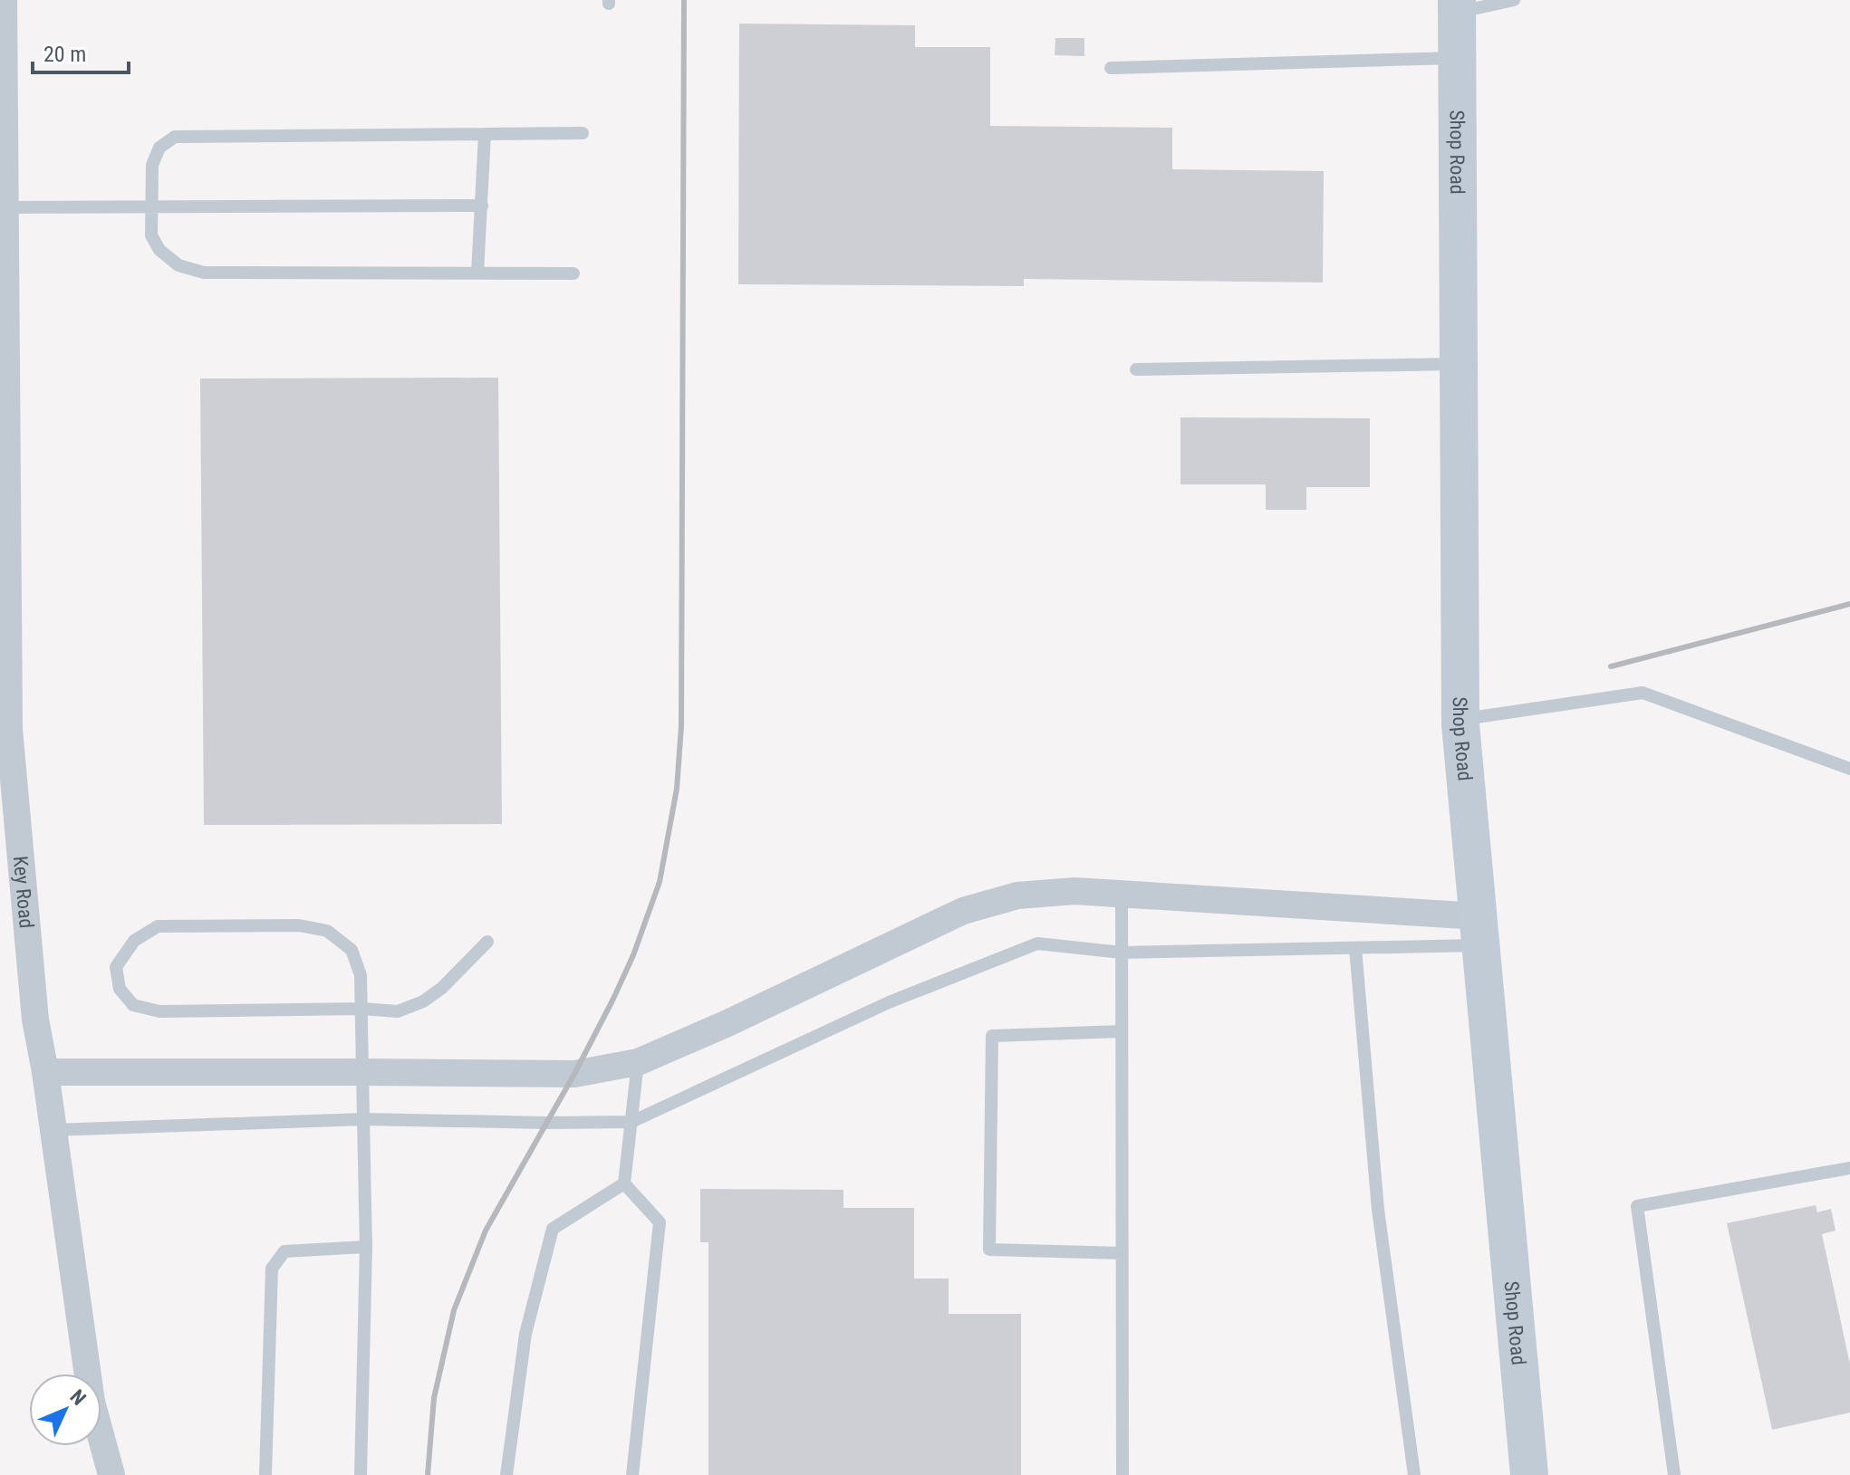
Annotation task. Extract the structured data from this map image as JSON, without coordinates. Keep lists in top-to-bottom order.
{
  "streets": {
    "street": ["Shop Road", "Key Road"]
  },
  "scale_bar": "20 m",
  "north": "top right"
}
